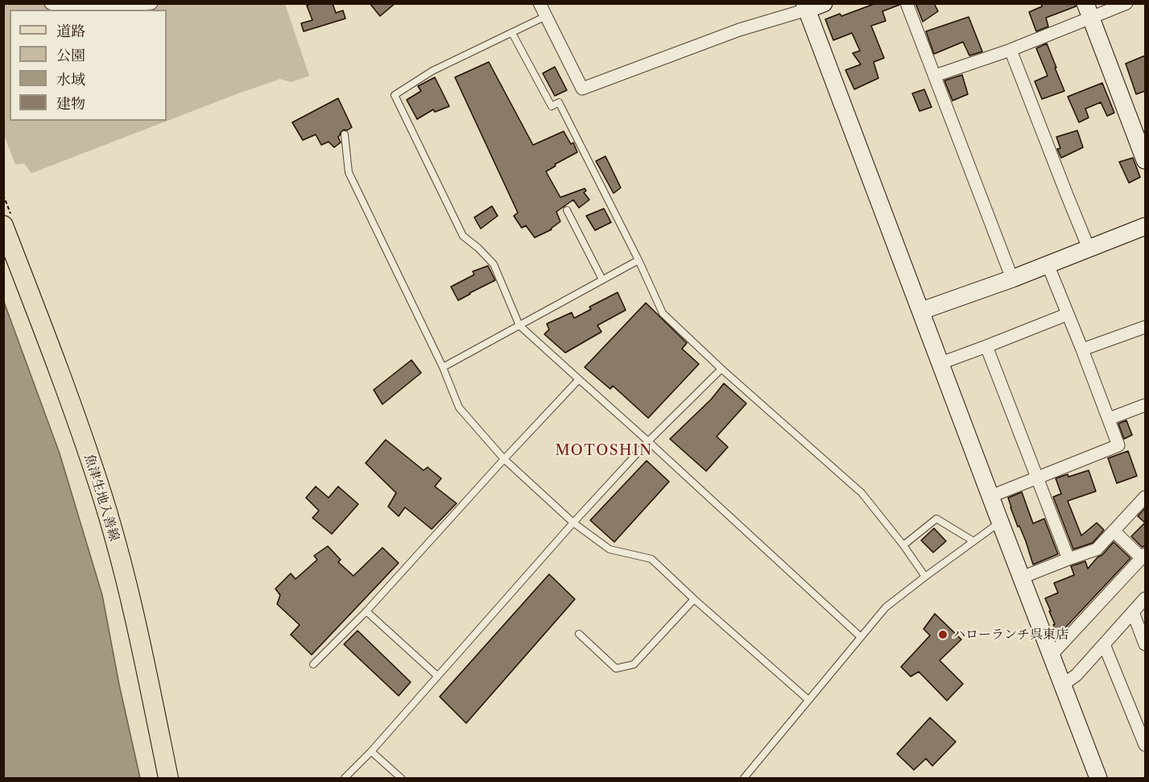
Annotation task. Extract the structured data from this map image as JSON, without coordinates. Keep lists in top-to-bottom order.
{
  "streets": {
    "main road": ["魚津生地入善線"]
  },
  "districts": ["MOTOSHIN"],
  "places": ["ハローランチ呉東店"],
  "legend": [
    "道路",
    "公園",
    "水域",
    "建物"
  ]
}
